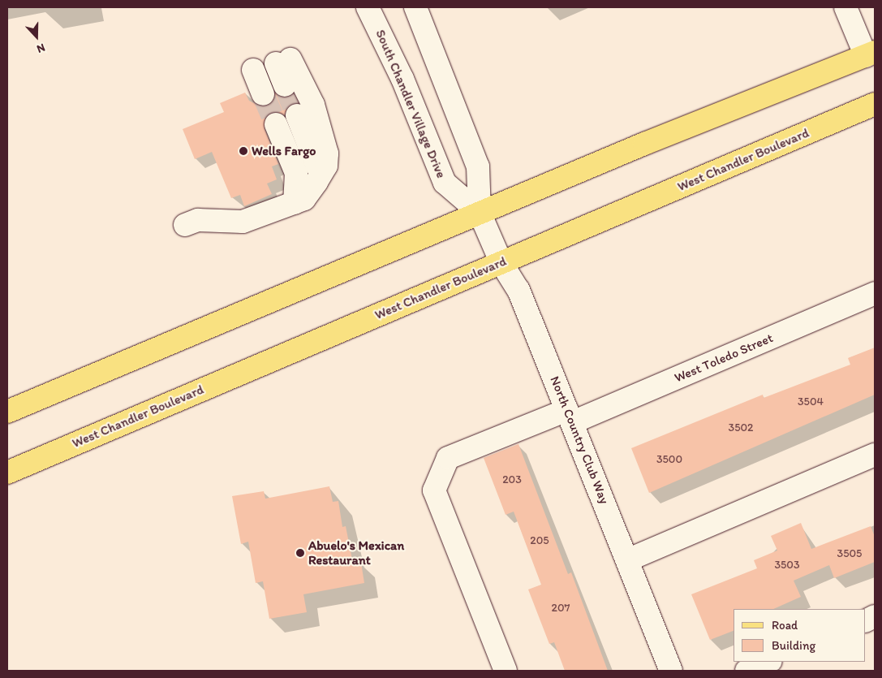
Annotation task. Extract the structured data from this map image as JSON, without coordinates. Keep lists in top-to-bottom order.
{
  "streets": {
    "main road": ["West Chandler Boulevard"],
    "street": ["South Chandler Village Drive", "West Toledo Street", "North Country Club Way"]
  },
  "crossings": [
    ["South Chandler Village Drive", "North Country Club Way"],
    ["West Chandler Boulevard", "North Country Club Way"],
    ["West Toledo Street", "North Country Club Way"]
  ],
  "places": ["Wells Fargo", "Abuelo's Mexican Restaurant"],
  "house_numbers": [
    "3504",
    "3502",
    "3500",
    "203",
    "205",
    "3505",
    "3503",
    "207"
  ],
  "legend": ["Road", "Building"],
  "north": "bottom"
}
